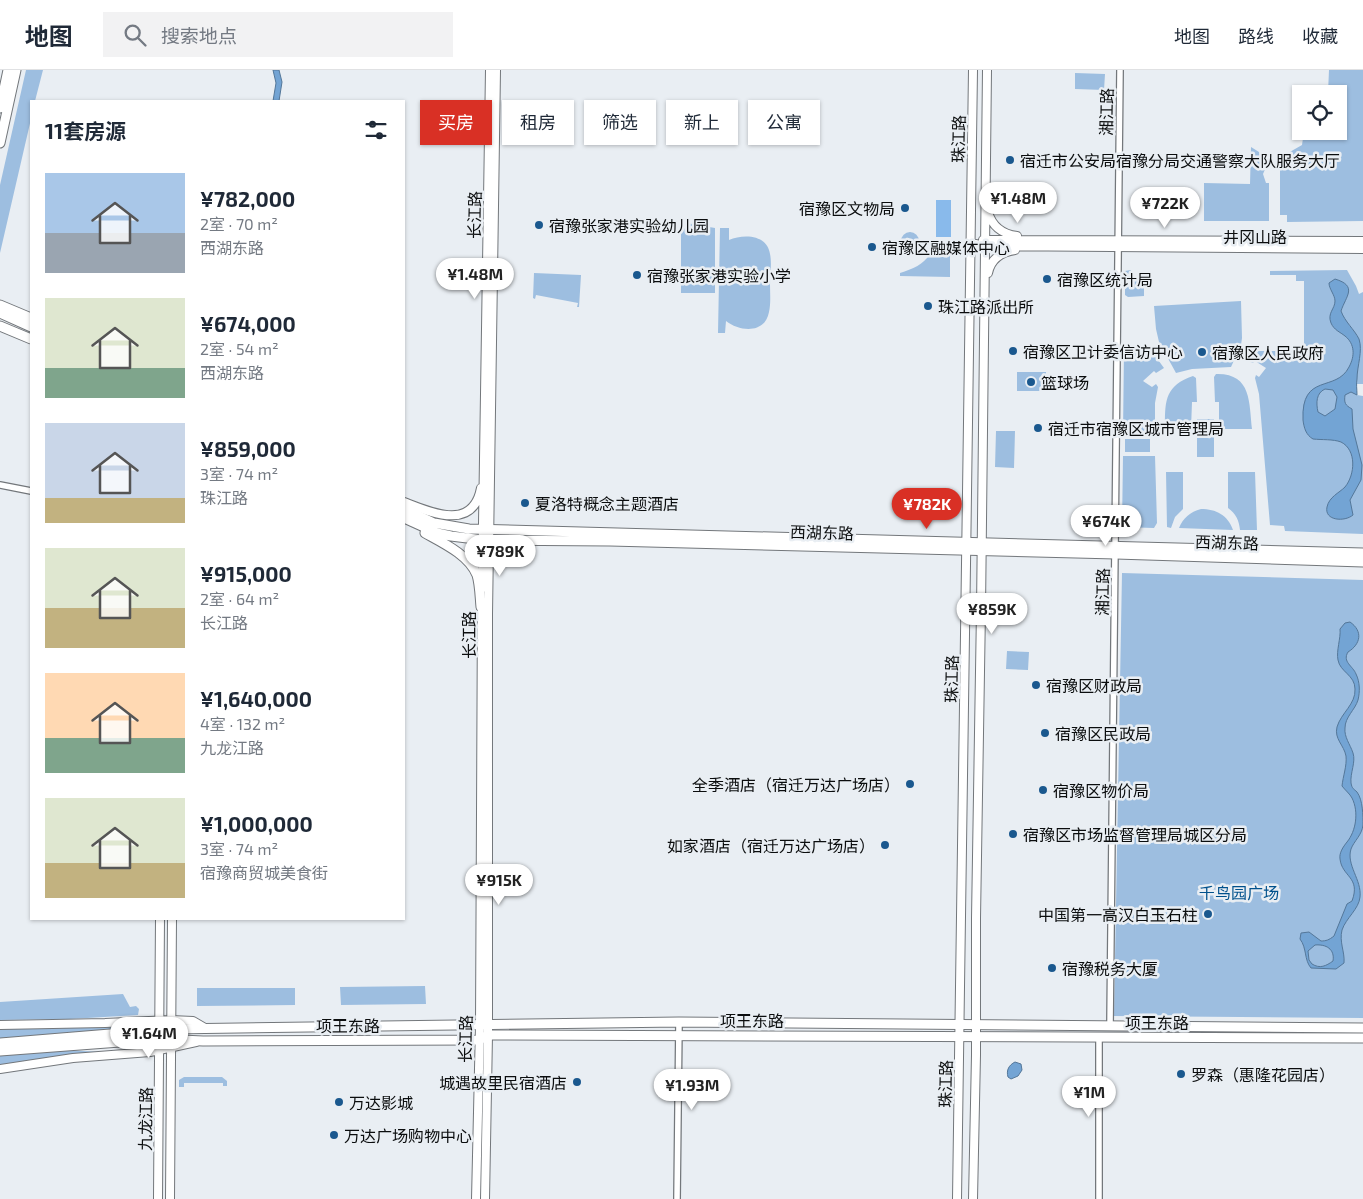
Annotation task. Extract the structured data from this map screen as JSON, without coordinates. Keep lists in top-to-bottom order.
{
  "streets": {
    "main road": ["西湖东路", "项王东路"],
    "street": [
      "湘江路",
      "珠江路",
      "长江路",
      "井冈山路",
      "九龙江路"
    ]
  },
  "crossings": [
    ["湘江路", "井冈山路"],
    ["湘江路", "西湖东路"],
    ["湘江路", "项王东路"],
    ["珠江路", "井冈山路"],
    ["珠江路", "西湖东路"],
    ["珠江路", "项王东路"],
    ["长江路", "西湖东路"],
    ["长江路", "项王东路"],
    ["项王东路", "九龙江路"]
  ],
  "parks": ["千鸟园广场"],
  "places": [
    "宿迁市公安局宿豫分局交通警察大队服务大厅",
    "宿豫区文物局",
    "宿豫张家港实验幼儿园",
    "宿豫区融媒体中心",
    "宿豫张家港实验小学",
    "宿豫区统计局",
    "珠江路派出所",
    "宿豫区卫计委信访中心",
    "宿豫区人民政府",
    "篮球场",
    "宿迁市宿豫区城市管理局",
    "夏洛特概念主题酒店",
    "宿豫区财政局",
    "宿豫区民政局",
    "全季酒店（宿迁万达广场店）",
    "宿豫区物价局",
    "宿豫区市场监督管理局城区分局",
    "如家酒店（宿迁万达广场店）",
    "中国第一高汉白玉石柱",
    "宿豫税务大厦",
    "罗森（惠隆花园店）",
    "城遇故里民宿酒店",
    "万达影城",
    "万达广场购物中心"
  ],
  "page": {
    "header": "地图",
    "search": "搜索地点",
    "nav": ["地图", "路线", "收藏"],
    "chip": [
      "买房",
      "租房",
      "筛选",
      "新上",
      "公寓"
    ],
    "heading": "11套房源",
    "list": [
      {
        "name": "¥782,000",
        "note": "2室 · 70 m² · 西湖东路"
      },
      {
        "name": "¥674,000",
        "note": "2室 · 54 m² · 西湖东路"
      },
      {
        "name": "¥859,000",
        "note": "3室 · 74 m² · 珠江路"
      },
      {
        "name": "¥915,000",
        "note": "2室 · 64 m² · 长江路"
      },
      {
        "name": "¥1,640,000",
        "note": "4室 · 132 m² · 九龙江路"
      },
      {
        "name": "¥1,000,000",
        "note": "3室 · 74 m² · 宿豫商贸城美食街"
      }
    ],
    "price": [
      "¥1.48M",
      "¥722K",
      "¥1.48M",
      "¥782K",
      "¥674K",
      "¥789K",
      "¥859K",
      "¥915K",
      "¥1.64M",
      "¥1.93M",
      "¥1M"
    ]
  }
}
